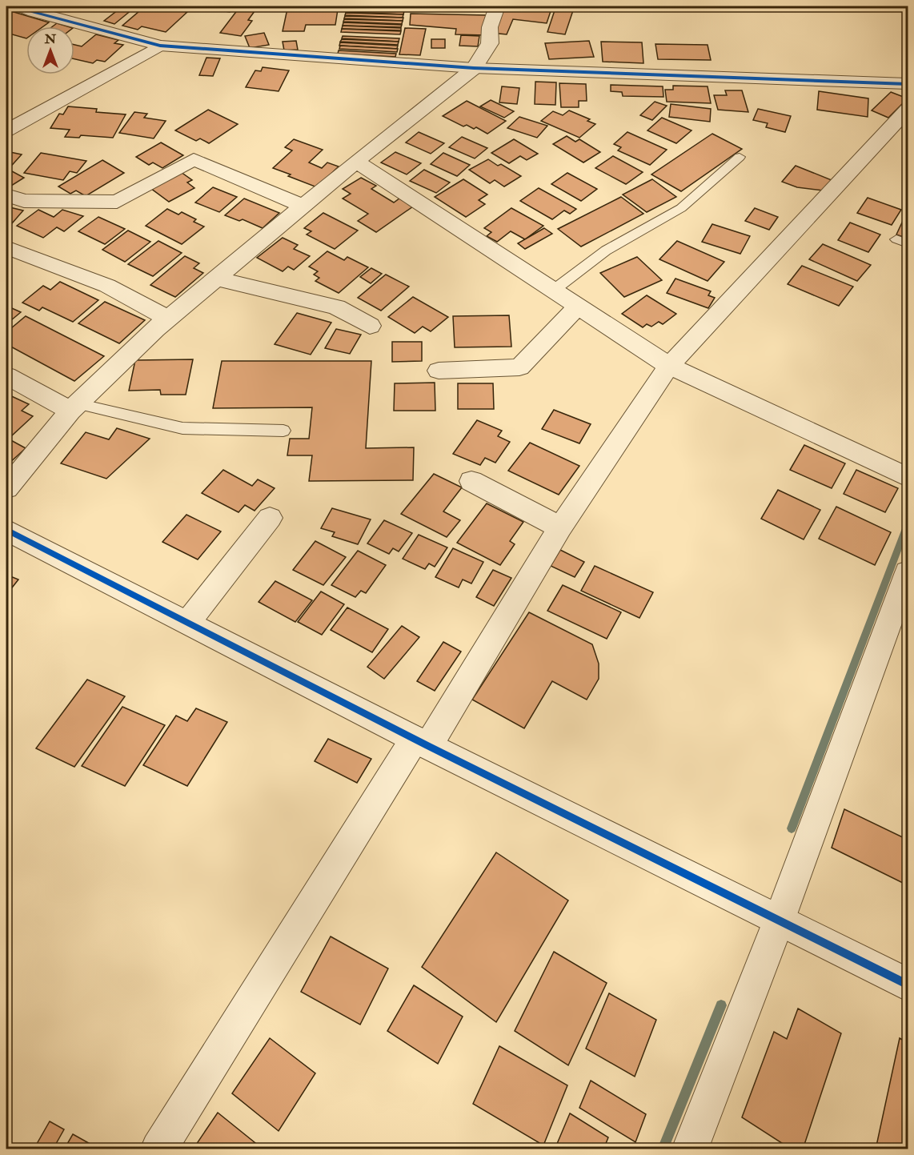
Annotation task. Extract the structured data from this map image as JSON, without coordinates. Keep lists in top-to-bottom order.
{
  "north": "top"
}
